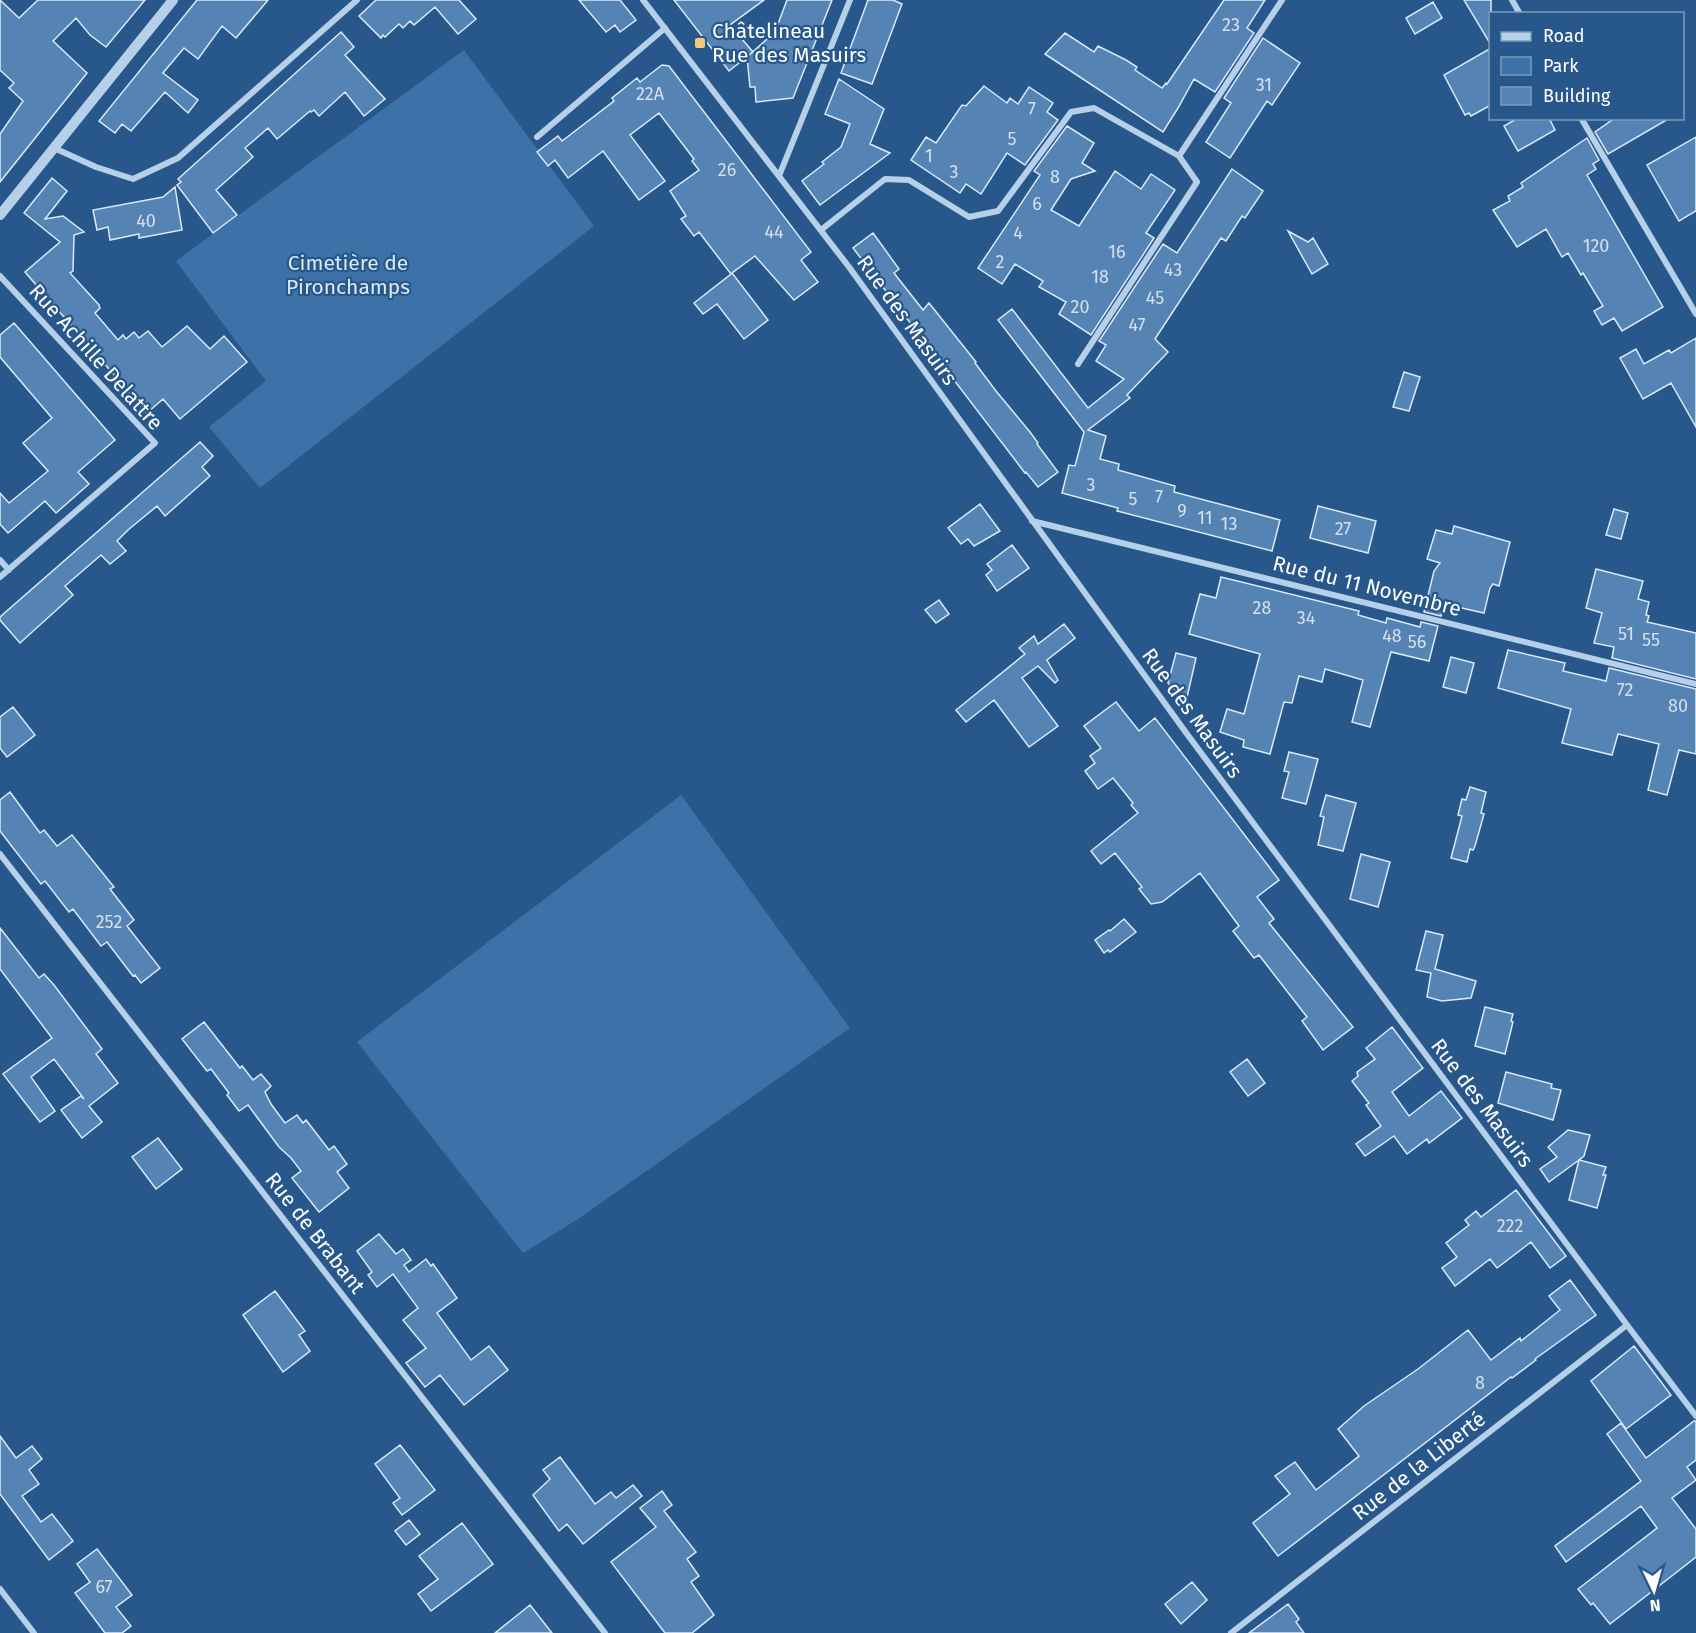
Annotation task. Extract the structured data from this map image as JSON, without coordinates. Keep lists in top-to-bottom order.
{
  "streets": {
    "street": [
      "Rue des Masuirs",
      "Rue Achille Delattre",
      "Rue du 11 Novembre",
      "Rue de Brabant",
      "Rue de la Liberté"
    ]
  },
  "crossings": [
    ["Rue des Masuirs", "Rue du 11 Novembre"],
    ["Rue des Masuirs", "Rue de la Liberté"]
  ],
  "parks": ["Cimetière de Pironchamps"],
  "places": {
    "transit": ["Châtelineau Rue des Masuirs"]
  },
  "house_numbers": [
    "23",
    "31",
    "22A",
    "7",
    "5",
    "1",
    "26",
    "3",
    "8",
    "6",
    "40",
    "44",
    "4",
    "120",
    "16",
    "2",
    "43",
    "18",
    "45",
    "20",
    "47",
    "3",
    "7",
    "5",
    "9",
    "11",
    "13",
    "27",
    "28",
    "34",
    "51",
    "48",
    "55",
    "56",
    "72",
    "80",
    "252",
    "222",
    "8",
    "67"
  ],
  "legend": ["Road", "Park", "Building"],
  "north": "bottom"
}
